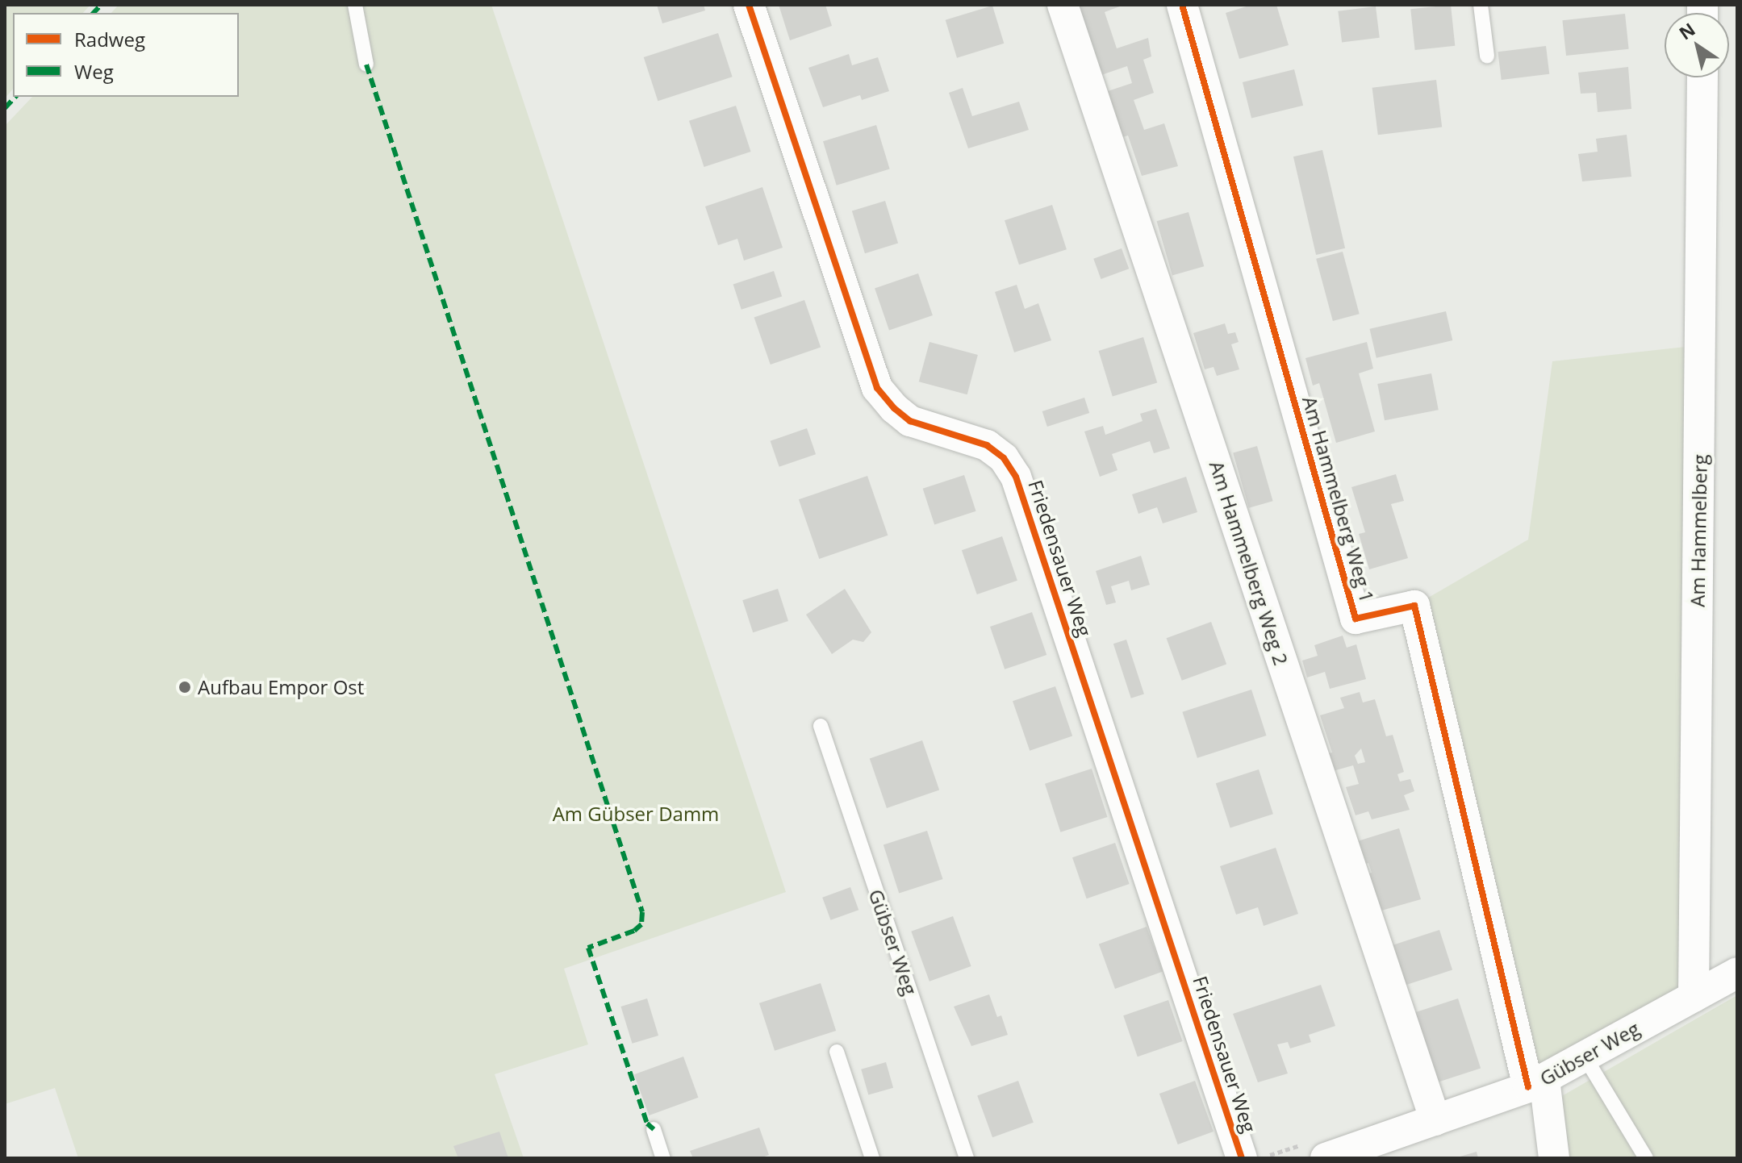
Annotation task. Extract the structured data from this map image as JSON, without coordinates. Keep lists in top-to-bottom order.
{
  "streets": {
    "street": [
      "Am Hammelberg Weg 1",
      "Am Hammelberg",
      "Friedensauer Weg",
      "Am Hammelberg Weg 2",
      "Gübser Weg"
    ]
  },
  "crossings": [
    ["Am Hammelberg Weg 1", "Gübser Weg"],
    ["Am Hammelberg", "Gübser Weg"],
    ["Am Hammelberg Weg 2", "Gübser Weg"]
  ],
  "parks": ["Am Gübser Damm"],
  "places": ["Aufbau Empor Ost"],
  "legend": ["Radweg", "Weg"],
  "north": "top left"
}
